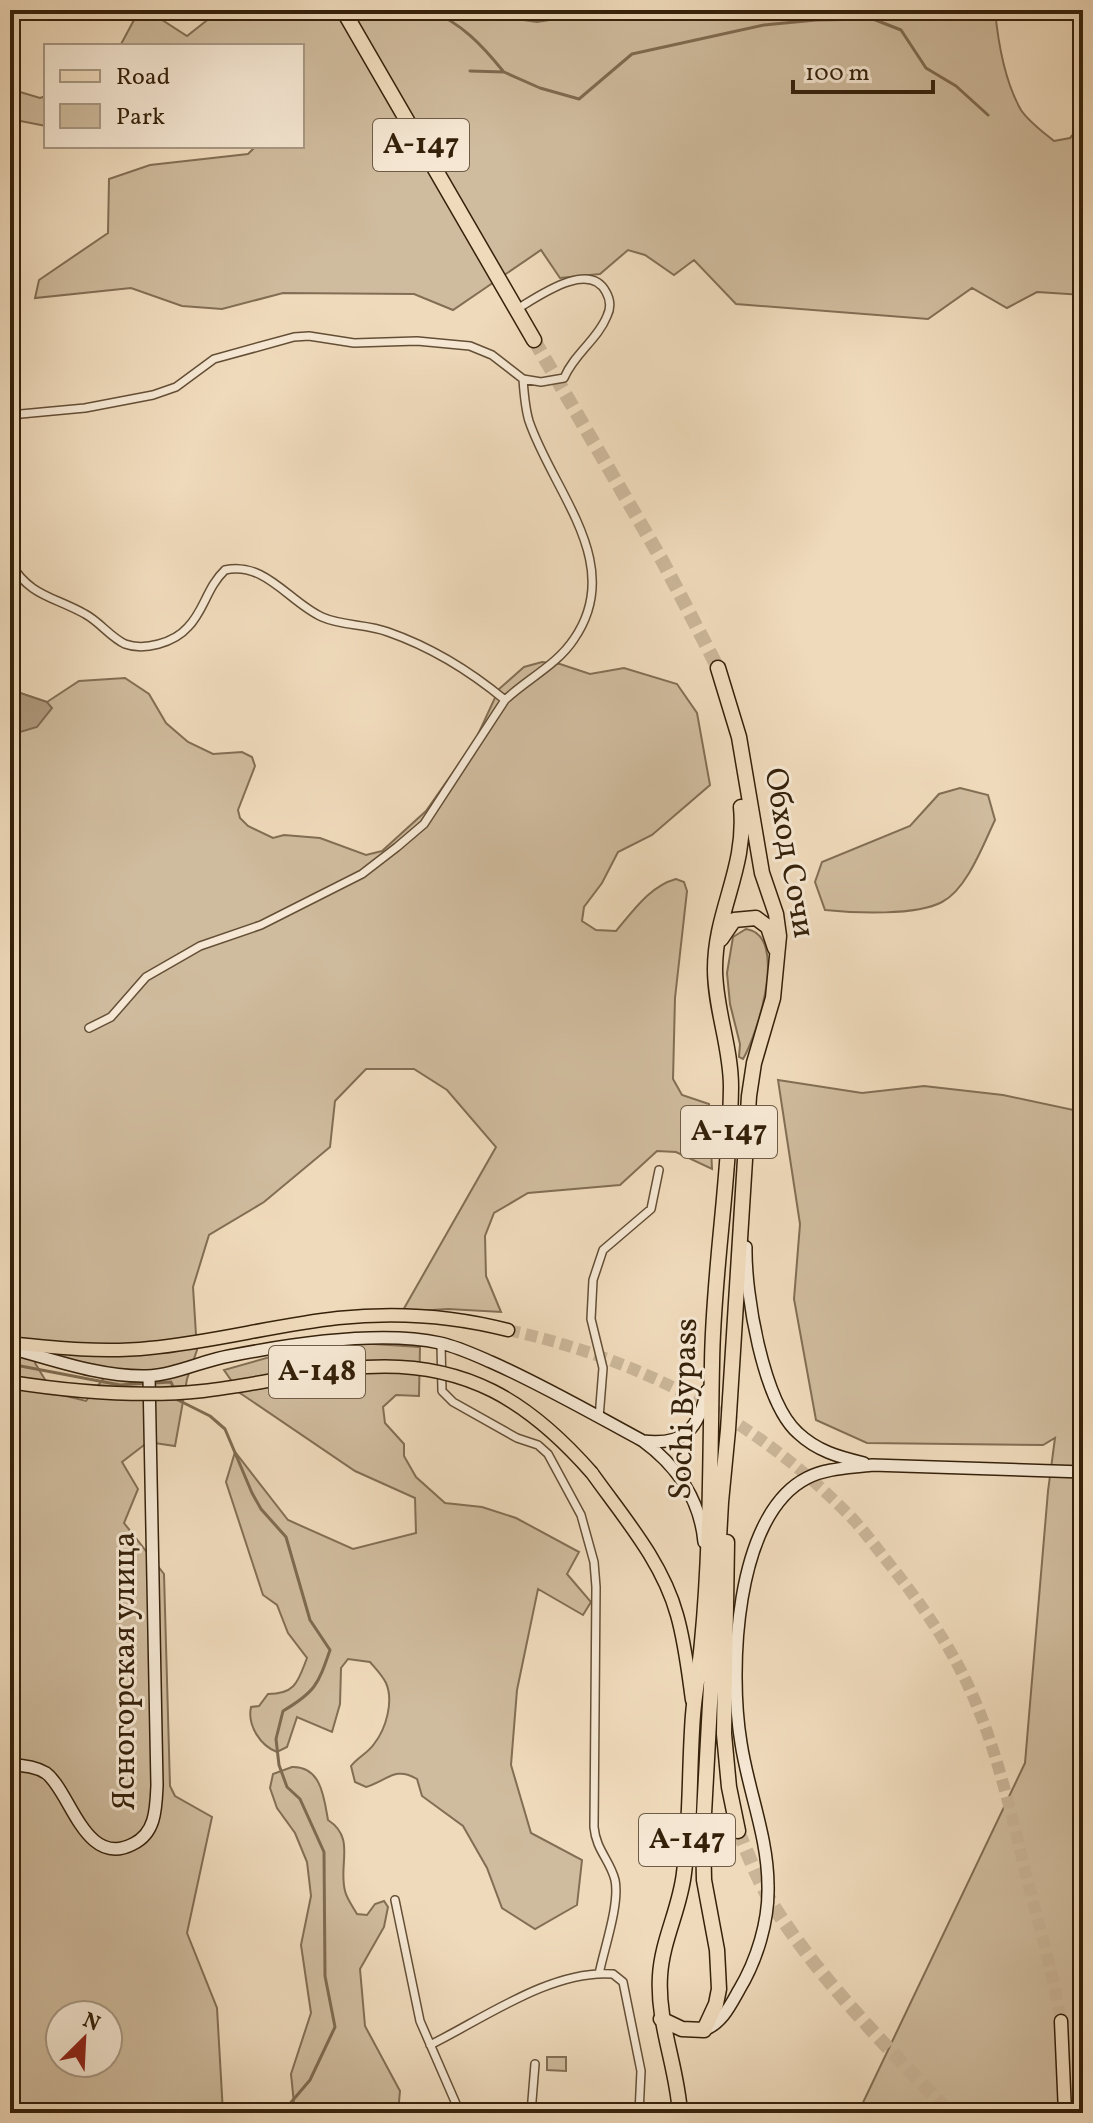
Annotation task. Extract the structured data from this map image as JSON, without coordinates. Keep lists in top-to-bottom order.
{
  "streets": {
    "highway": ["А-147", "Обход Сочи", "Sochi Bypass"],
    "main road": ["А-148"],
    "street": ["Ясногорская улица"]
  },
  "crossings": [
    ["А-147", "Обход Сочи"],
    ["А-147", "Sochi Bypass"],
    ["Обход Сочи", "Sochi Bypass"],
    ["А-148", "Sochi Bypass"]
  ],
  "legend": ["Road", "Park"],
  "scale_bar": "100 m",
  "north": "top right"
}
